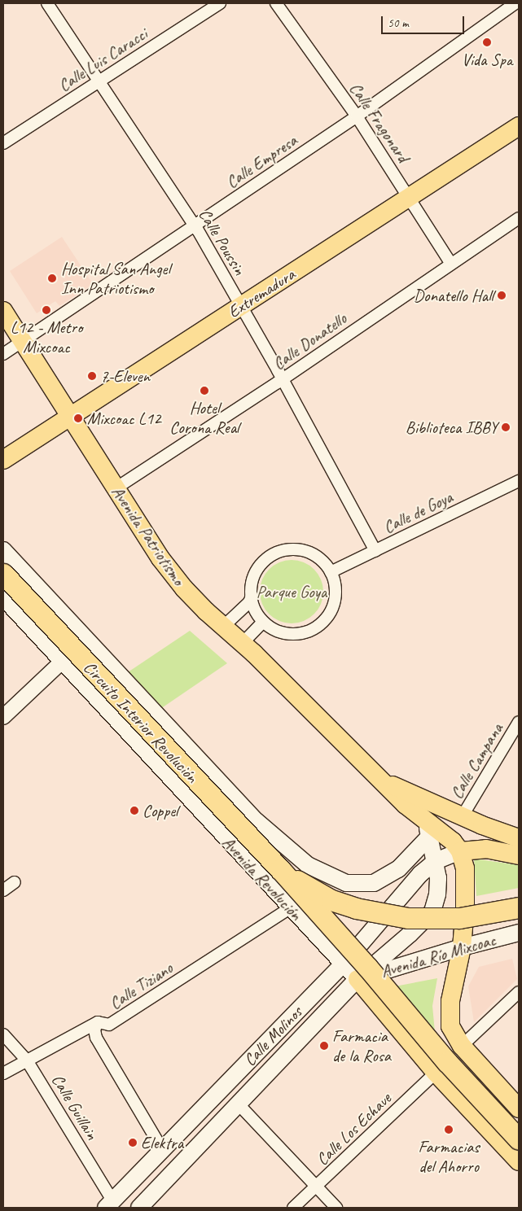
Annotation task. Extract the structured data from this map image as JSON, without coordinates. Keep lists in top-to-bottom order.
{
  "streets": {
    "highway": ["Circuito Interior Revolución"],
    "main road": [
      "Extremadura",
      "Avenida Patriotismo",
      "Avenida Revolución",
      "Avenida Río Mixcoac",
      "Calle Molinos"
    ],
    "street": [
      "Calle Luis Caracci",
      "Calle Fragonard",
      "Calle Empresa",
      "Calle Poussin",
      "Calle Donatello",
      "Calle de Goya",
      "Calle Campana",
      "Calle Tiziano",
      "Calle Guillain",
      "Calle Los Echave"
    ]
  },
  "crossings": [
    ["Calle Luis Caracci", "Calle Poussin"],
    ["Calle Fragonard", "Calle Empresa"],
    ["Calle Fragonard", "Extremadura"],
    ["Calle Fragonard", "Calle Donatello"],
    ["Calle Empresa", "Calle Poussin"],
    ["Calle Empresa", "Avenida Patriotismo"],
    ["Calle Poussin", "Extremadura"],
    ["Calle Poussin", "Calle Donatello"],
    ["Calle Poussin", "Calle de Goya"],
    ["Extremadura", "Avenida Patriotismo"],
    ["Calle Donatello", "Avenida Patriotismo"],
    ["Avenida Patriotismo", "Calle Campana"],
    ["Avenida Patriotismo", "Avenida Revolución"],
    ["Avenida Patriotismo", "Calle Molinos"],
    ["Avenida Revolución", "Avenida Río Mixcoac"],
    ["Avenida Revolución", "Calle Tiziano"],
    ["Avenida Revolución", "Calle Molinos"],
    ["Avenida Revolución", "Calle Los Echave"],
    ["Avenida Río Mixcoac", "Calle Molinos"],
    ["Calle Tiziano", "Calle Guillain"],
    ["Calle Molinos", "Calle Guillain"]
  ],
  "parks": ["Parque Goya"],
  "places": [
    "Vida Spa",
    "Hospital San Angel Inn Patriotismo",
    "Donatello Hall",
    "L12 - Metro Mixcoac",
    "7-Eleven",
    "Hotel Corona Real",
    "Mixcoac L12",
    "Biblioteca IBBY",
    "Coppel",
    "Farmacia de la Rosa",
    "Farmacias del Ahorro",
    "Elektra"
  ],
  "scale_bar": "50 m"
}
